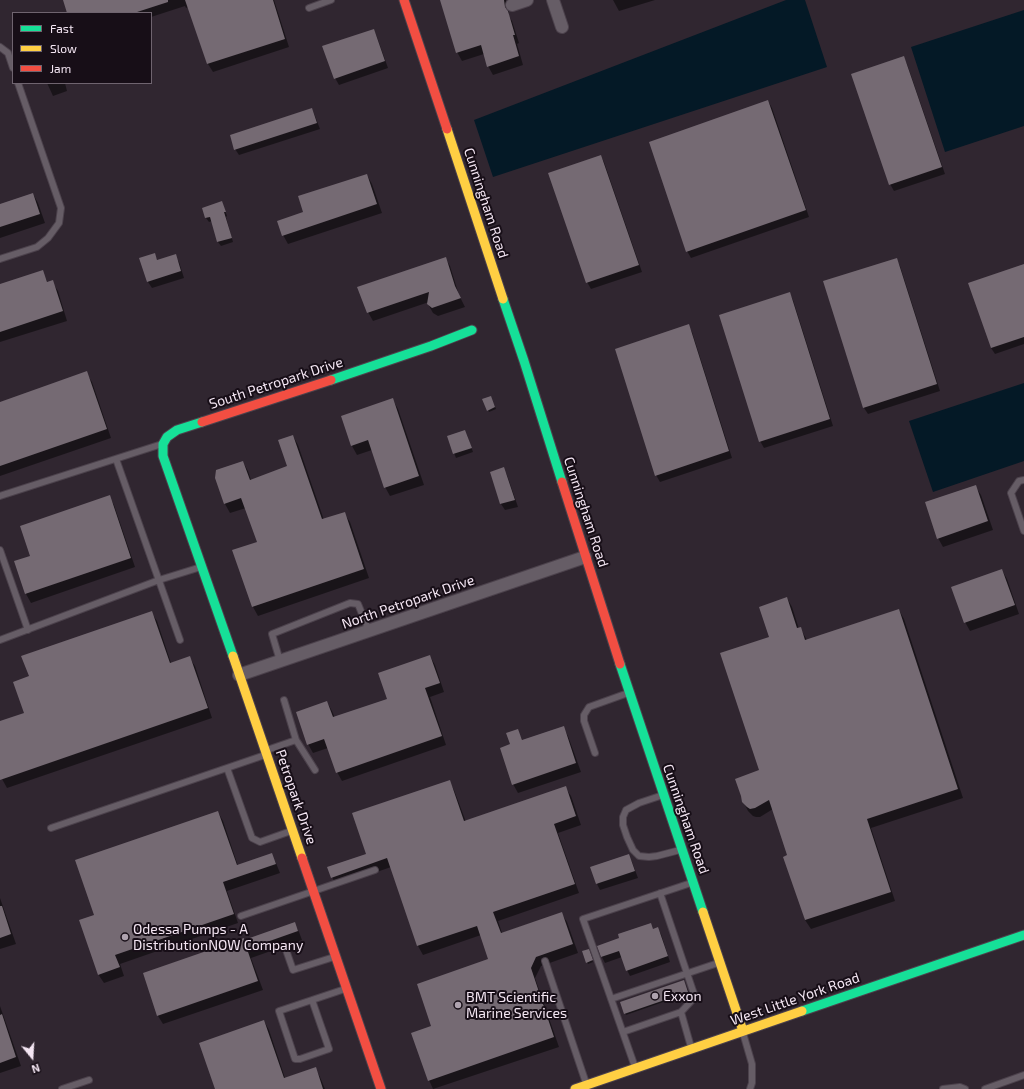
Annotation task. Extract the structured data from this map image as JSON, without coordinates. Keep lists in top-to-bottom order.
{
  "streets": {
    "street": [
      "Cunningham Road",
      "South Petropark Drive",
      "North Petropark Drive",
      "Petropark Drive",
      "West Little York Road"
    ]
  },
  "crossings": [
    ["Cunningham Road", "North Petropark Drive"],
    ["Cunningham Road", "West Little York Road"],
    ["South Petropark Drive", "Petropark Drive"],
    ["North Petropark Drive", "Petropark Drive"]
  ],
  "places": ["Odessa Pumps - A DistributionNOW Company", "Exxon", "BMT Scientific Marine Services"],
  "legend": ["Fast", "Slow", "Jam"],
  "north": "bottom"
}
